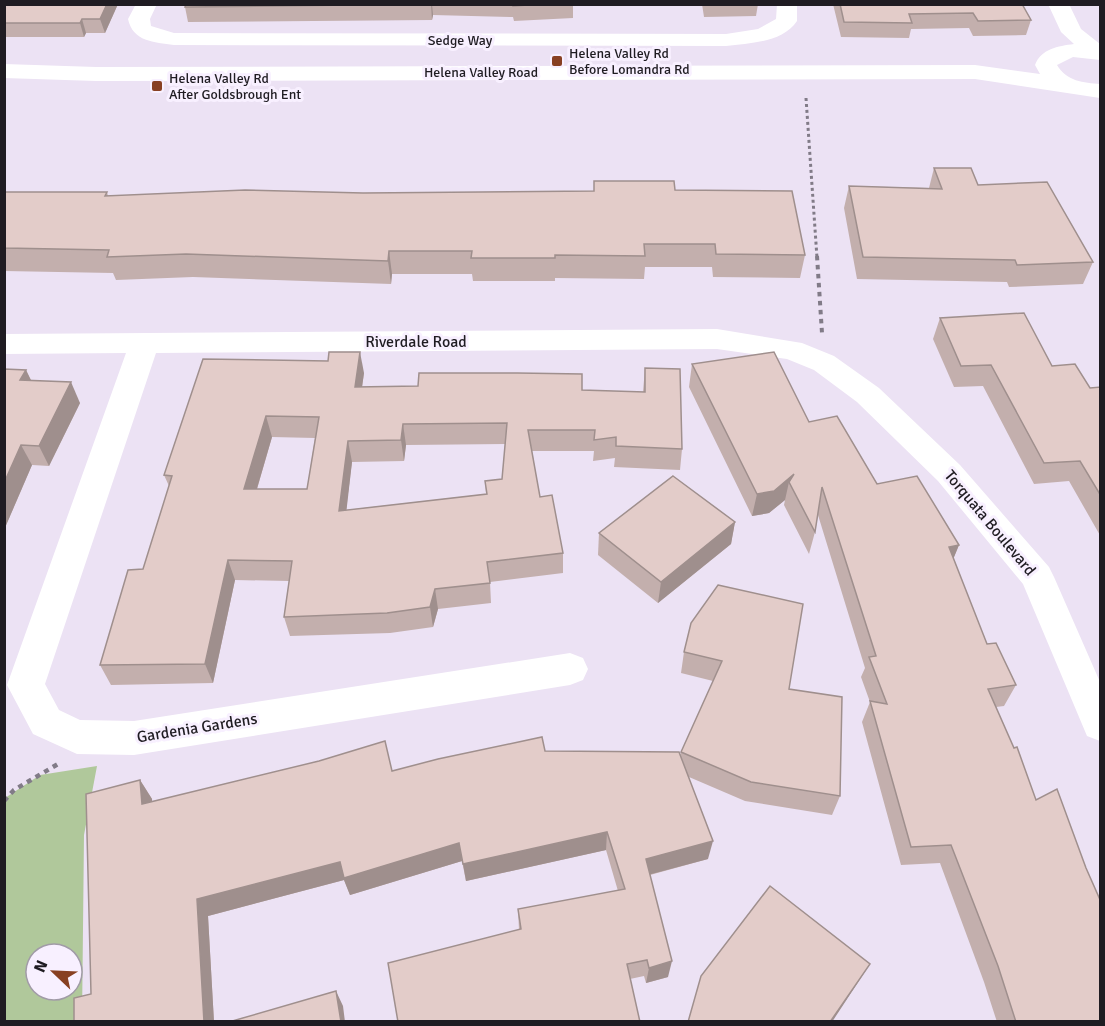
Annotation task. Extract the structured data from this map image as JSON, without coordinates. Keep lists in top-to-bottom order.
{
  "streets": {
    "street": [
      "Sedge Way",
      "Helena Valley Road",
      "Riverdale Road",
      "Torquata Boulevard",
      "Gardenia Gardens"
    ]
  },
  "crossings": [
    ["Riverdale Road", "Torquata Boulevard"],
    ["Riverdale Road", "Gardenia Gardens"]
  ],
  "places": {
    "transit": ["Helena Valley Rd Before Lomandra Rd", "Helena Valley Rd After Goldsbrough Ent"]
  },
  "north": "top left"
}
